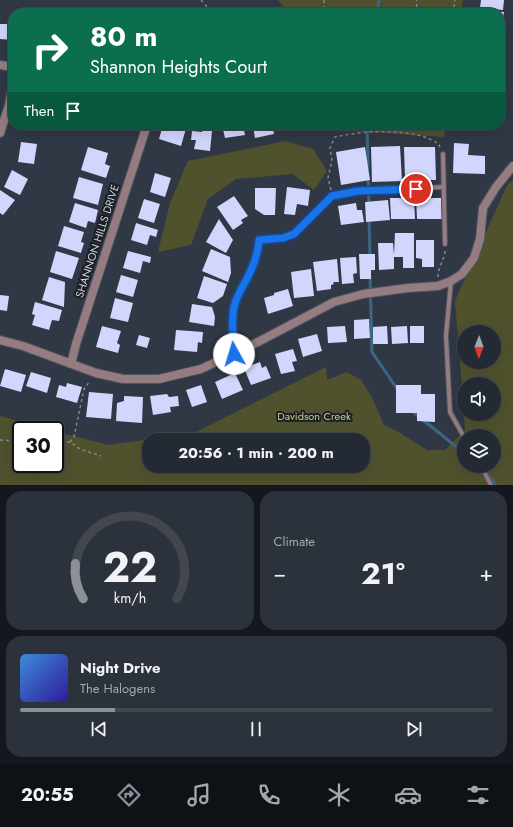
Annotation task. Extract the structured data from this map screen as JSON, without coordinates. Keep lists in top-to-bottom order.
{
  "streets": {
    "street": ["SHANNON HILLS DRIVE"]
  },
  "parks": ["Davidson Creek"],
  "north": "bottom",
  "page": {
    "turn": ["80 m", "Shannon Heights Court"],
    "then": "Then",
    "limit": "30",
    "trip": "20:56 · 1 min · 200 m",
    "tile": "Climate",
    "heat": ["−", "21°", "+"],
    "song": ["Night Drive", "The Halogens"],
    "tabs": "20:55",
    "gauge": ["22", "km/h"]
  }
}
